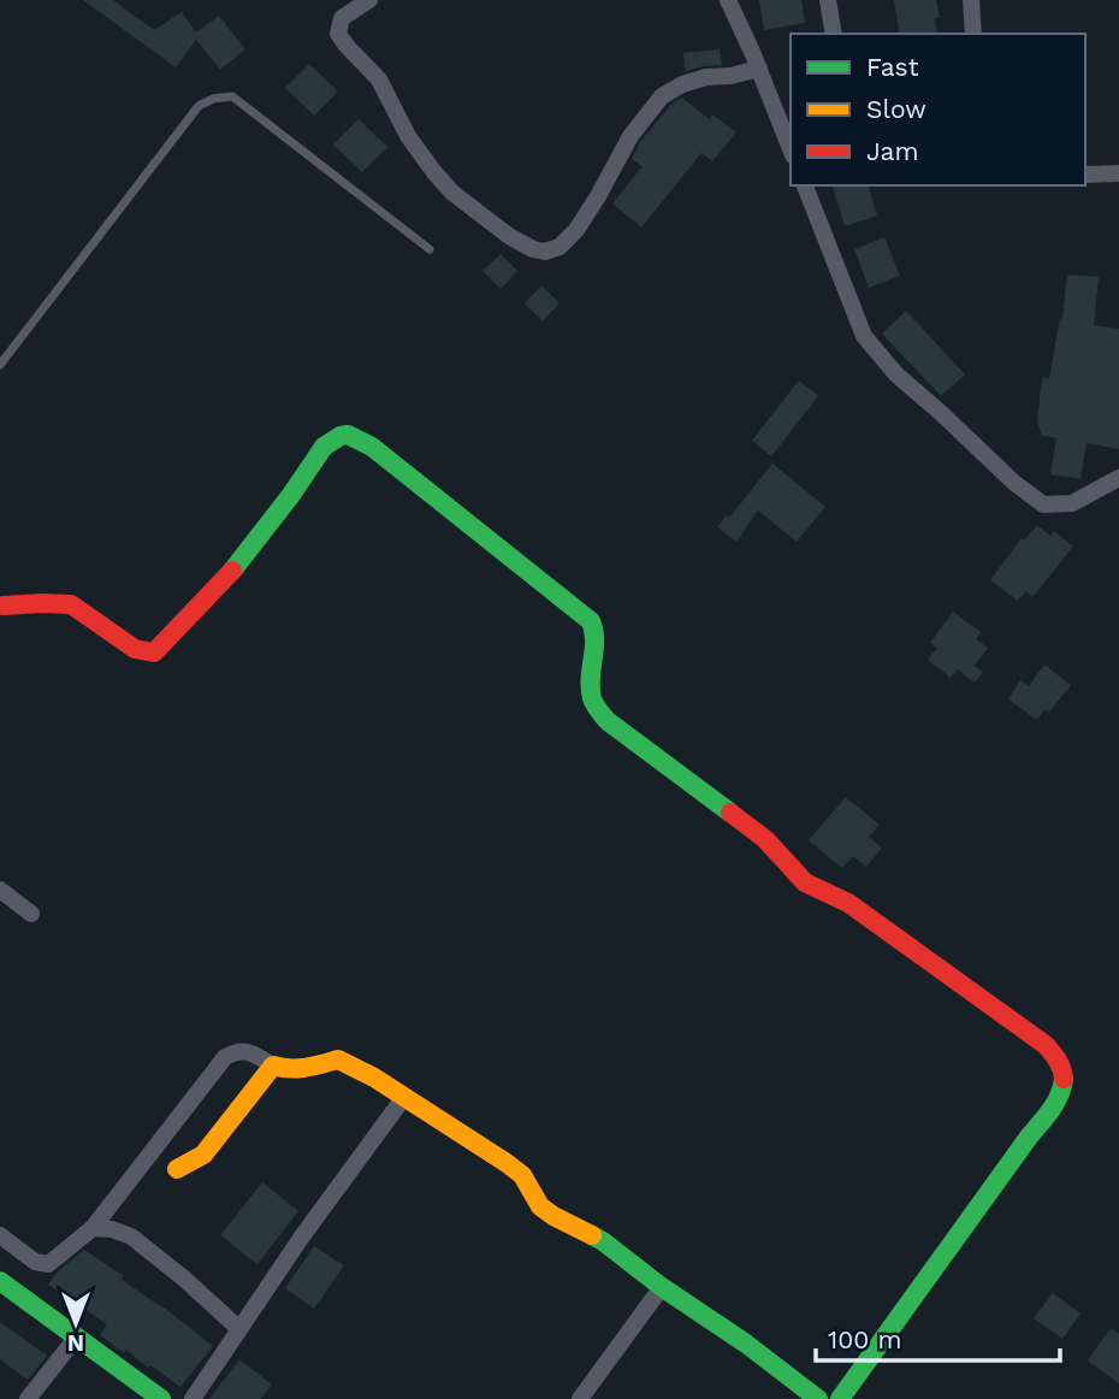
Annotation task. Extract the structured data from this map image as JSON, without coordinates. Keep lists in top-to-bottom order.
{
  "legend": ["Fast", "Slow", "Jam"],
  "scale_bar": "100 m",
  "north": "bottom"
}
